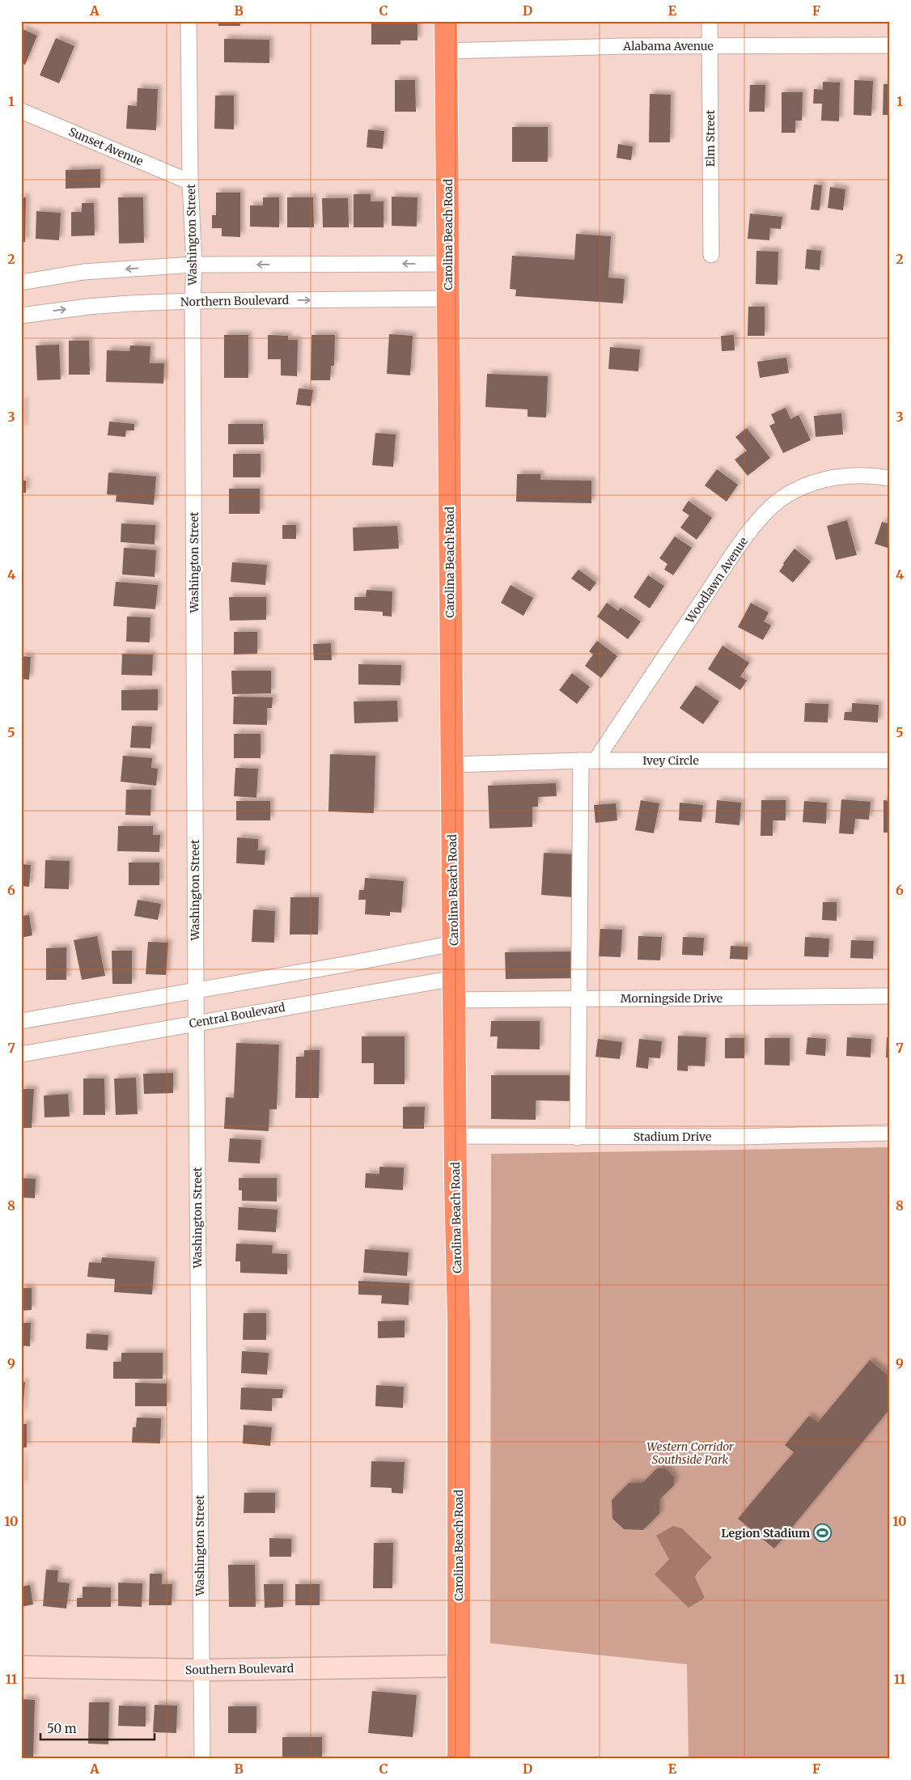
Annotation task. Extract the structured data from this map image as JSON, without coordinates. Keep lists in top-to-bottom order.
{
  "streets": {
    "highway": ["Carolina Beach Road"],
    "street": [
      "Alabama Avenue",
      "Elm Street",
      "Sunset Avenue",
      "Washington Street",
      "Northern Boulevard",
      "Woodlawn Avenue",
      "Ivey Circle",
      "Morningside Drive",
      "Central Boulevard",
      "Stadium Drive",
      "Southern Boulevard"
    ]
  },
  "crossings": [
    ["Alabama Avenue", "Elm Street"],
    ["Alabama Avenue", "Carolina Beach Road"],
    ["Sunset Avenue", "Washington Street"],
    ["Washington Street", "Northern Boulevard"],
    ["Washington Street", "Central Boulevard"],
    ["Washington Street", "Southern Boulevard"],
    ["Carolina Beach Road", "Northern Boulevard"],
    ["Carolina Beach Road", "Ivey Circle"],
    ["Carolina Beach Road", "Morningside Drive"],
    ["Carolina Beach Road", "Central Boulevard"],
    ["Carolina Beach Road", "Stadium Drive"],
    ["Carolina Beach Road", "Southern Boulevard"],
    ["Woodlawn Avenue", "Ivey Circle"]
  ],
  "parks": ["Western Corridor Southside Park"],
  "places": {
    "sports": ["Legion Stadium"]
  },
  "scale_bar": "50 m",
  "grid": {
    "columns": [
      "A",
      "B",
      "C",
      "D",
      "E",
      "F"
    ],
    "rows": [
      "1",
      "2",
      "3",
      "4",
      "5",
      "6",
      "7",
      "8",
      "9",
      "10",
      "11"
    ]
  }
}
